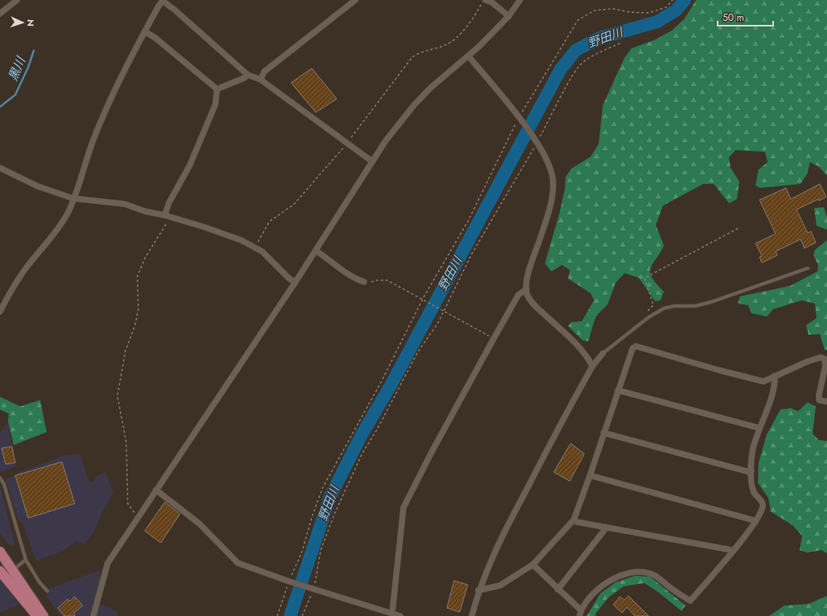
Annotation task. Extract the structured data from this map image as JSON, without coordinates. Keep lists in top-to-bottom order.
{
  "water": ["野田川", "黒川"],
  "scale_bar": "50 m",
  "north": "right"
}
